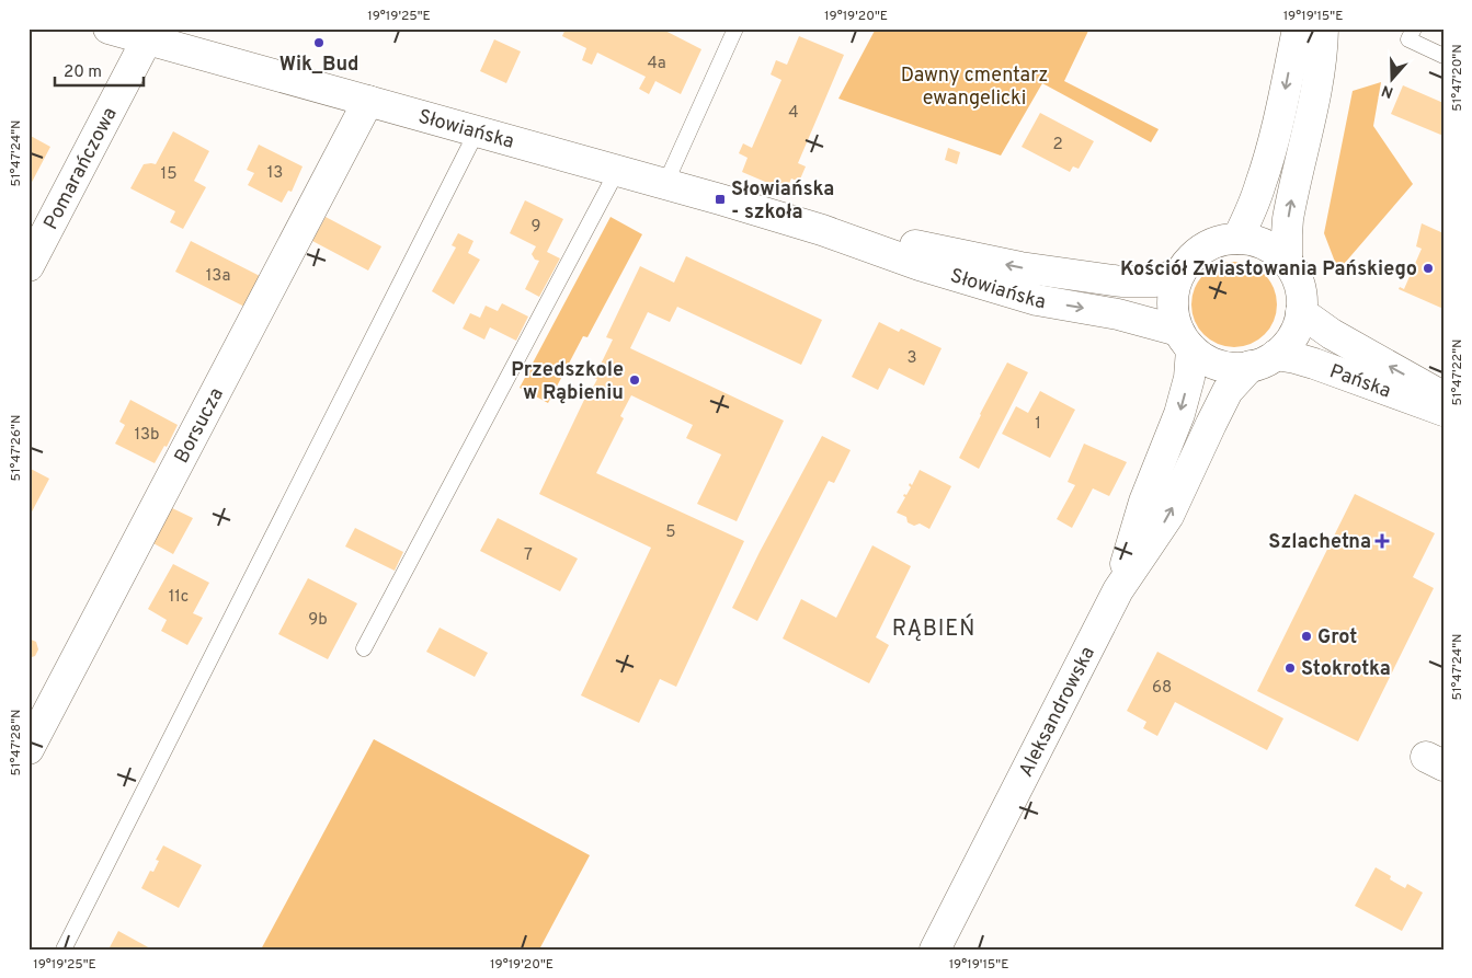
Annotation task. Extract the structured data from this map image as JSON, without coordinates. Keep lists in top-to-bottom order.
{
  "streets": {
    "street": [
      "Słowiańska",
      "Pomarańczowa",
      "Pańska",
      "Borsucza",
      "Aleksandrowska"
    ]
  },
  "crossings": [
    ["Słowiańska", "Pomarańczowa"],
    ["Słowiańska", "Pańska"],
    ["Słowiańska", "Borsucza"],
    ["Słowiańska", "Aleksandrowska"],
    ["Pańska", "Aleksandrowska"]
  ],
  "districts": ["RĄBIEŃ"],
  "parks": ["Dawny cmentarz ewangelicki"],
  "places": {
    "other": [
      "Wik_Bud",
      "Kościół Zwiastowania Pańskiego",
      "Przedszkole w Rąbieniu",
      "Grot",
      "Stokrotka"
    ],
    "transit": ["Słowiańska - szkoła"],
    "health": ["Szlachetna"]
  },
  "house_numbers": [
    "4a",
    "4",
    "2",
    "13",
    "15",
    "9",
    "13a",
    "3",
    "1",
    "13b",
    "5",
    "7",
    "11c",
    "9b",
    "68"
  ],
  "scale_bar": "20 m",
  "north": "bottom",
  "coordinates": [
    "19°19'25\"E",
    "19°19'20\"E",
    "19°19'15\"E",
    "51°47'20\"N",
    "51°47'24\"N",
    "51°47'22\"N",
    "51°47'26\"N",
    "51°47'28\"N"
  ]
}
